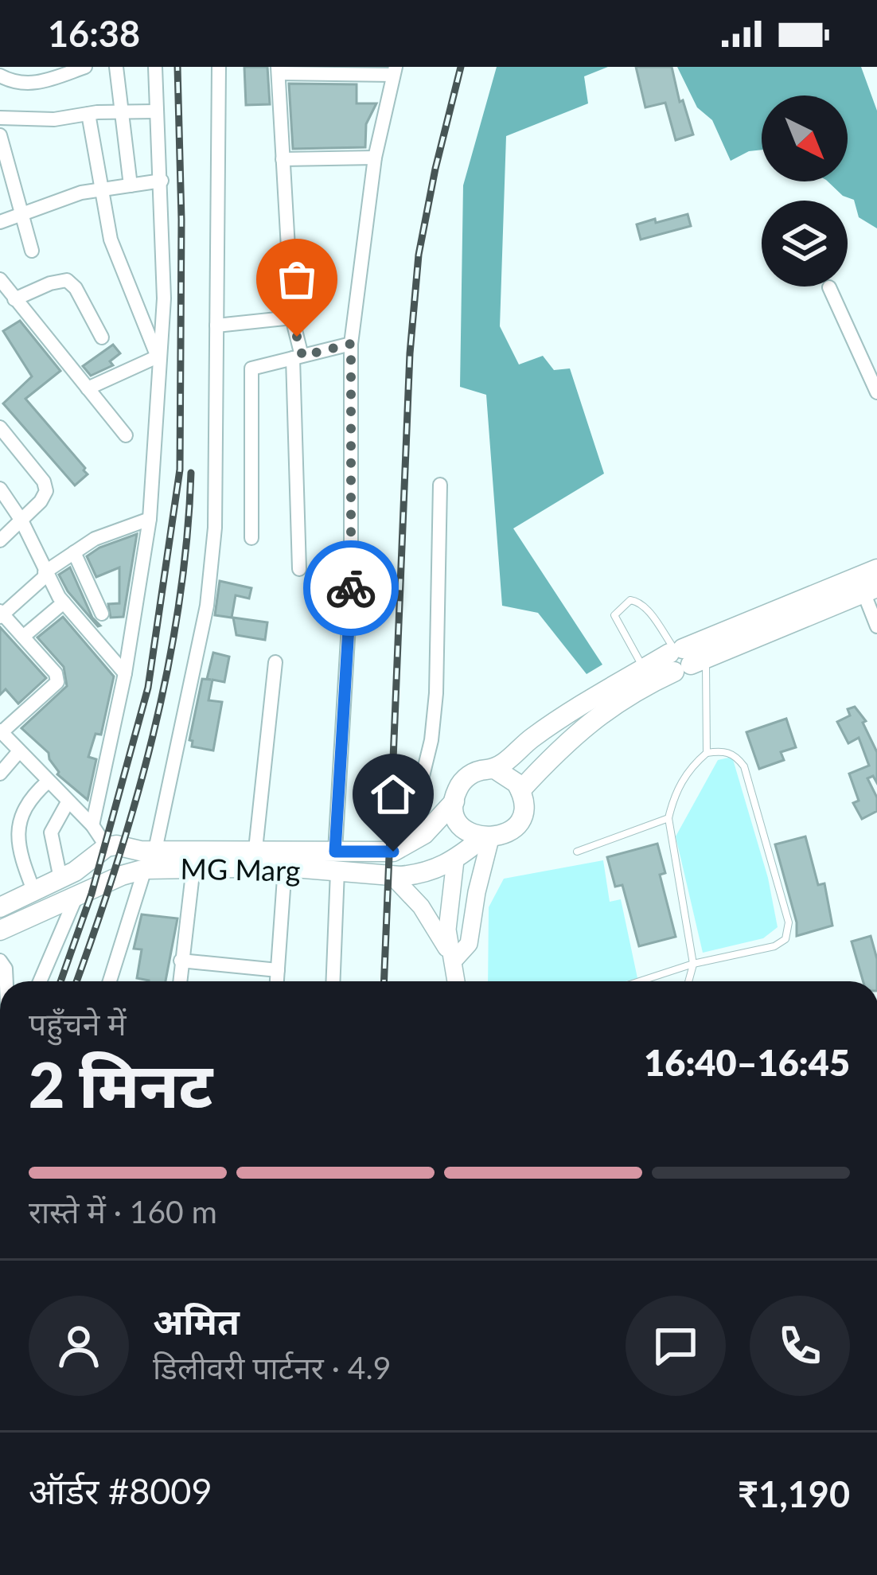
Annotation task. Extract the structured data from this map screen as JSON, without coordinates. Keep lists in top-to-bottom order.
{
  "streets": {
    "main road": ["MG Marg"]
  },
  "north": "bottom right",
  "page": {
    "status": "16:38",
    "heading": ["2 मिनट", "पहुँचने में", "16:40–16:45"],
    "panel": [
      "अमित",
      "डिलीवरी पार्टनर · 4.9",
      "ऑर्डर #8009",
      "₹1,190"
    ],
    "bar": "रास्ते में · 160 m"
  }
}
